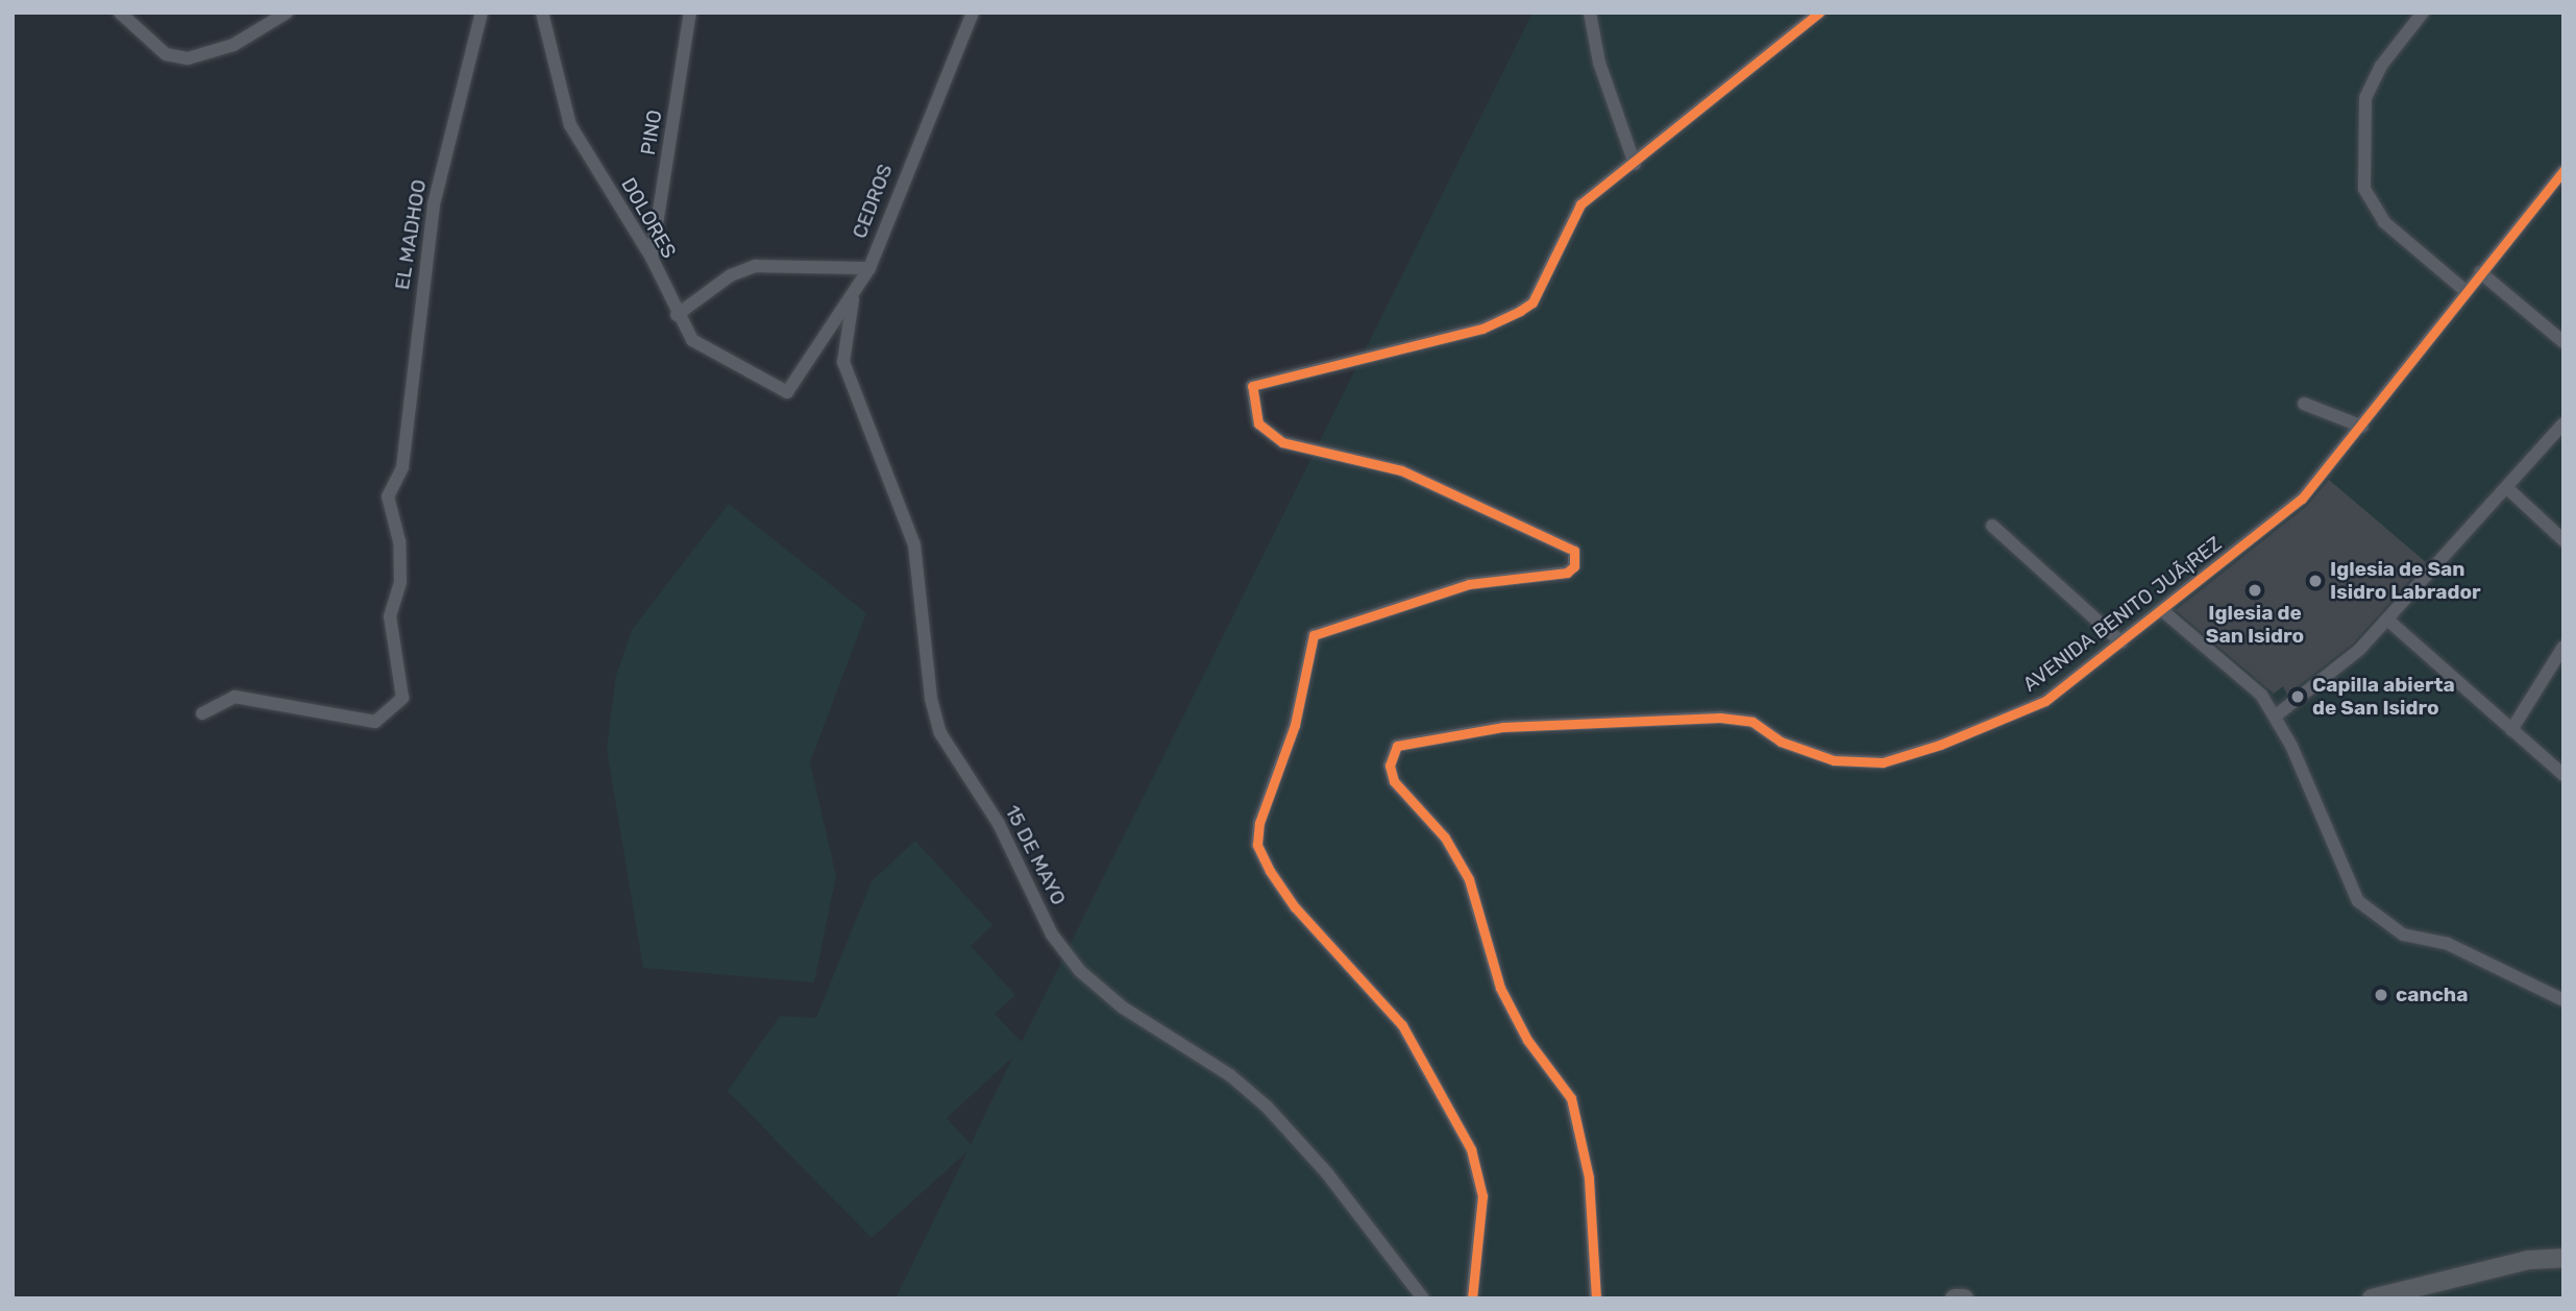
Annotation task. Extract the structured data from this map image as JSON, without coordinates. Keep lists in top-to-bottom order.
{
  "streets": {
    "street": [
      "PINO",
      "CEDROS",
      "DOLORES",
      "EL MADHOO",
      "AVENIDA BENITO JUÃ¡REZ",
      "15 DE MAYO"
    ]
  },
  "crossings": [
    ["PINO", "DOLORES"],
    ["CEDROS", "DOLORES"],
    ["CEDROS", "15 DE MAYO"]
  ],
  "places": [
    "Iglesia de San Isidro Labrador",
    "Iglesia de San Isidro",
    "Capilla abierta de San Isidro",
    "cancha"
  ]
}
